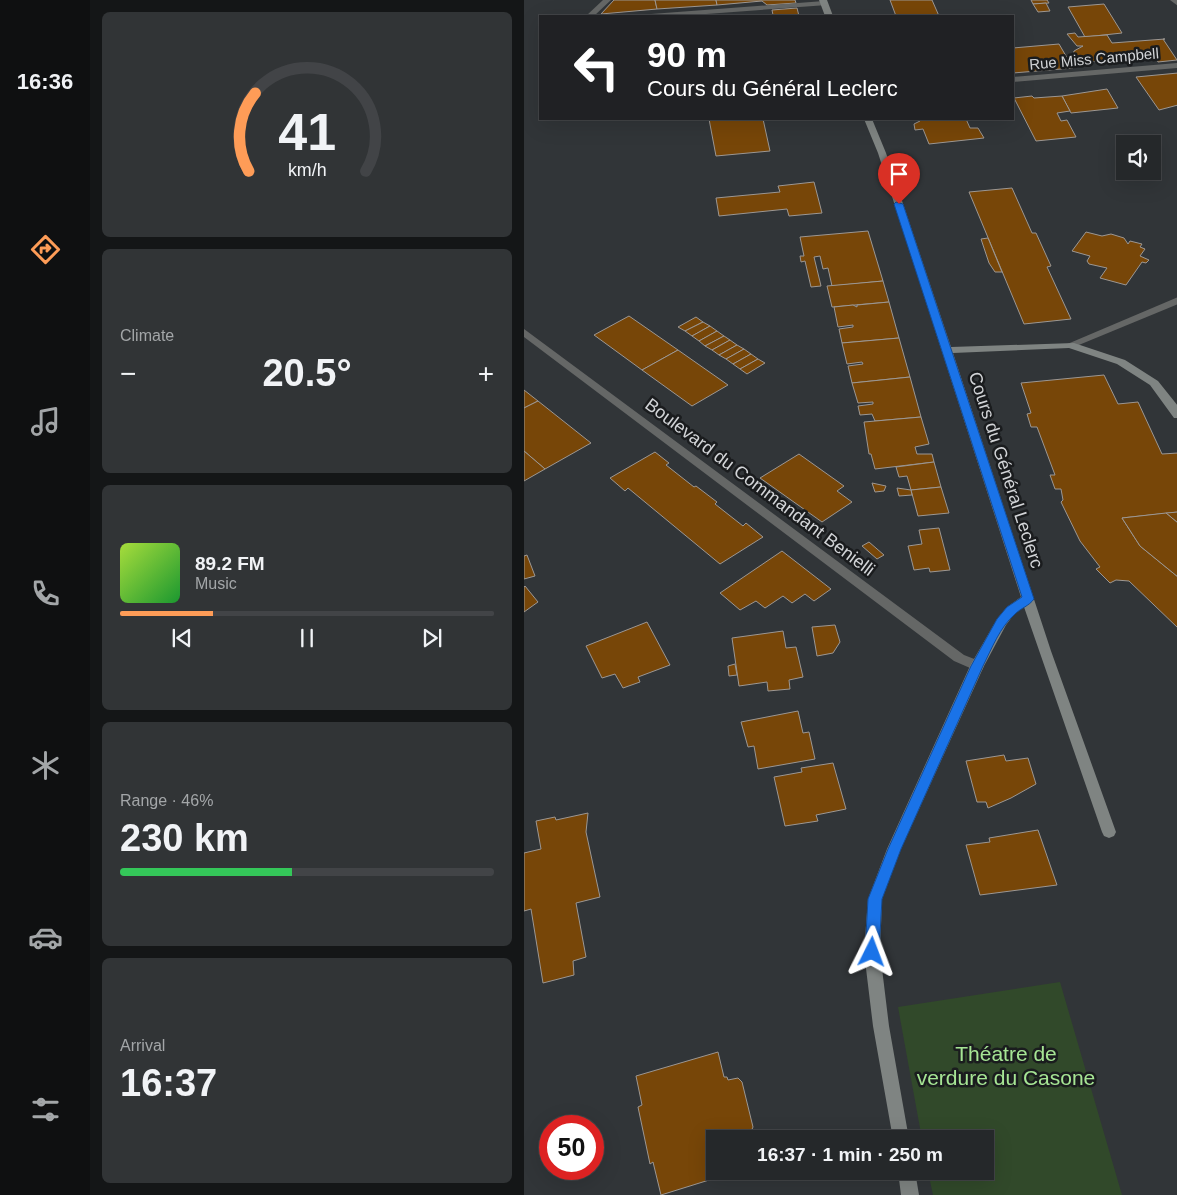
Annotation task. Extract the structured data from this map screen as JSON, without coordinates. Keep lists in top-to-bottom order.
{
  "streets": {
    "main road": ["Cours du Général Leclerc"],
    "street": ["Rue Miss Campbell", "Boulevard du Commandant Benielli"]
  },
  "parks": ["Théatre de verdure du Casone"],
  "page": {
    "tabs": "16:36",
    "turn": ["90 m", "Cours du Général Leclerc"],
    "tile": [
      "Climate",
      ["Range · 46%", "230 km"],
      ["Arrival", "16:37"]
    ],
    "heat": ["−", "20.5°", "+"],
    "song": ["89.2 FM", "Music"],
    "limit": "50",
    "trip": "16:37 · 1 min · 250 m",
    "gauge": ["41", "km/h"]
  }
}
